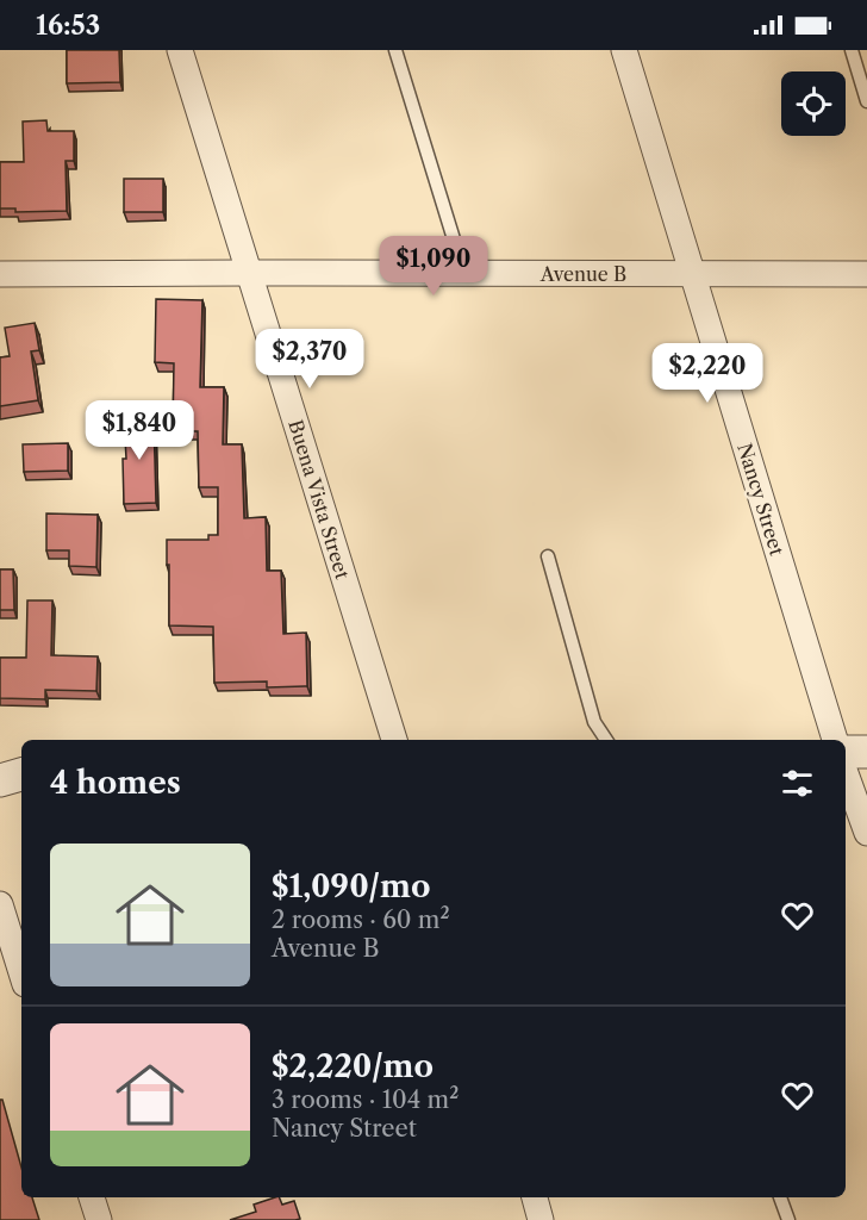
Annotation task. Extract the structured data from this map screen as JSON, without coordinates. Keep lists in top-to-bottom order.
{
  "streets": {
    "street": ["Avenue B", "Buena Vista Street", "Nancy Street"]
  },
  "crossings": [
    ["Avenue B", "Buena Vista Street"],
    ["Avenue B", "Nancy Street"]
  ],
  "page": {
    "status": "16:53",
    "price": [
      "$1,090",
      "$2,370",
      "$2,220",
      "$1,840"
    ],
    "heading": "4 homes",
    "list": [
      {
        "name": "$1,090/mo",
        "note": "2 rooms · 60 m² · Avenue B"
      },
      {
        "name": "$2,220/mo",
        "note": "3 rooms · 104 m² · Nancy Street"
      }
    ]
  }
}
